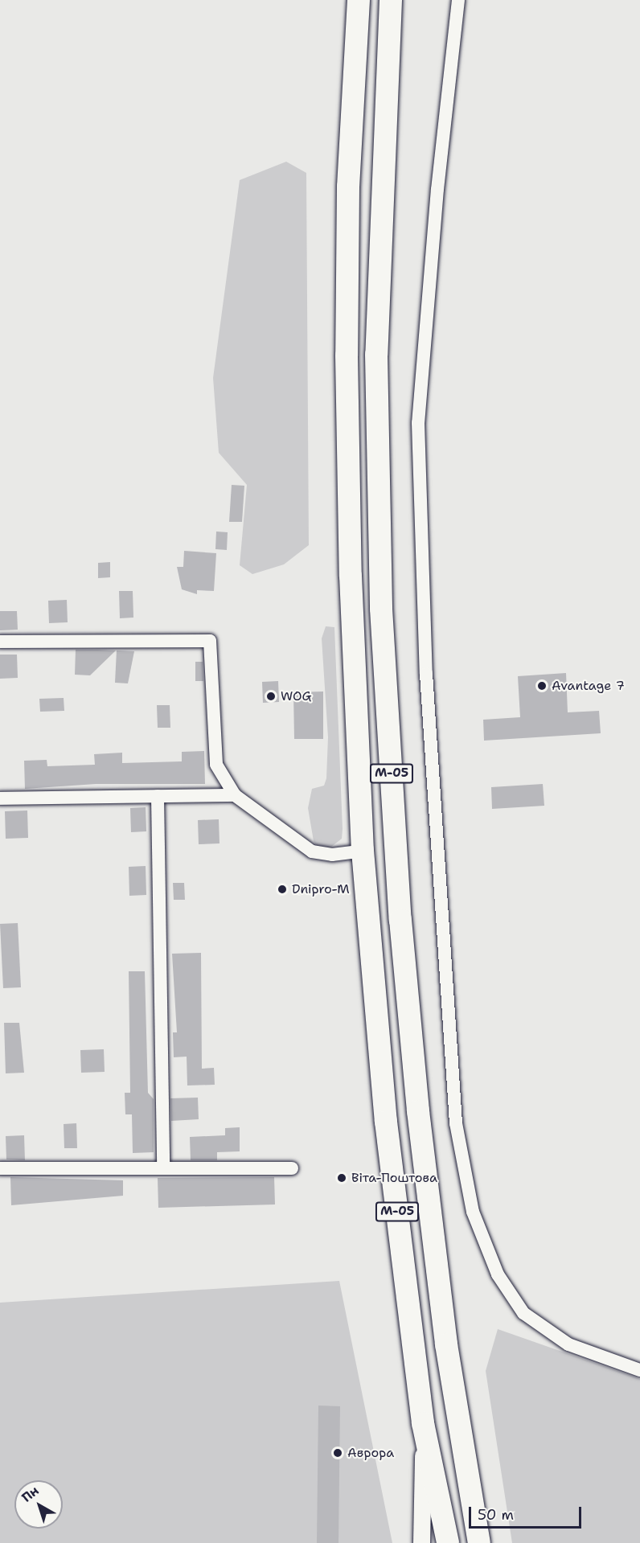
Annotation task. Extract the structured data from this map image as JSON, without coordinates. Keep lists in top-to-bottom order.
{
  "streets": {
    "highway": ["М-05"]
  },
  "places": [
    "Avantage 7",
    "WOG",
    "Dnipro-M",
    "Віта-Поштова",
    "Аврора"
  ],
  "scale_bar": "50 m",
  "north": "top left"
}
